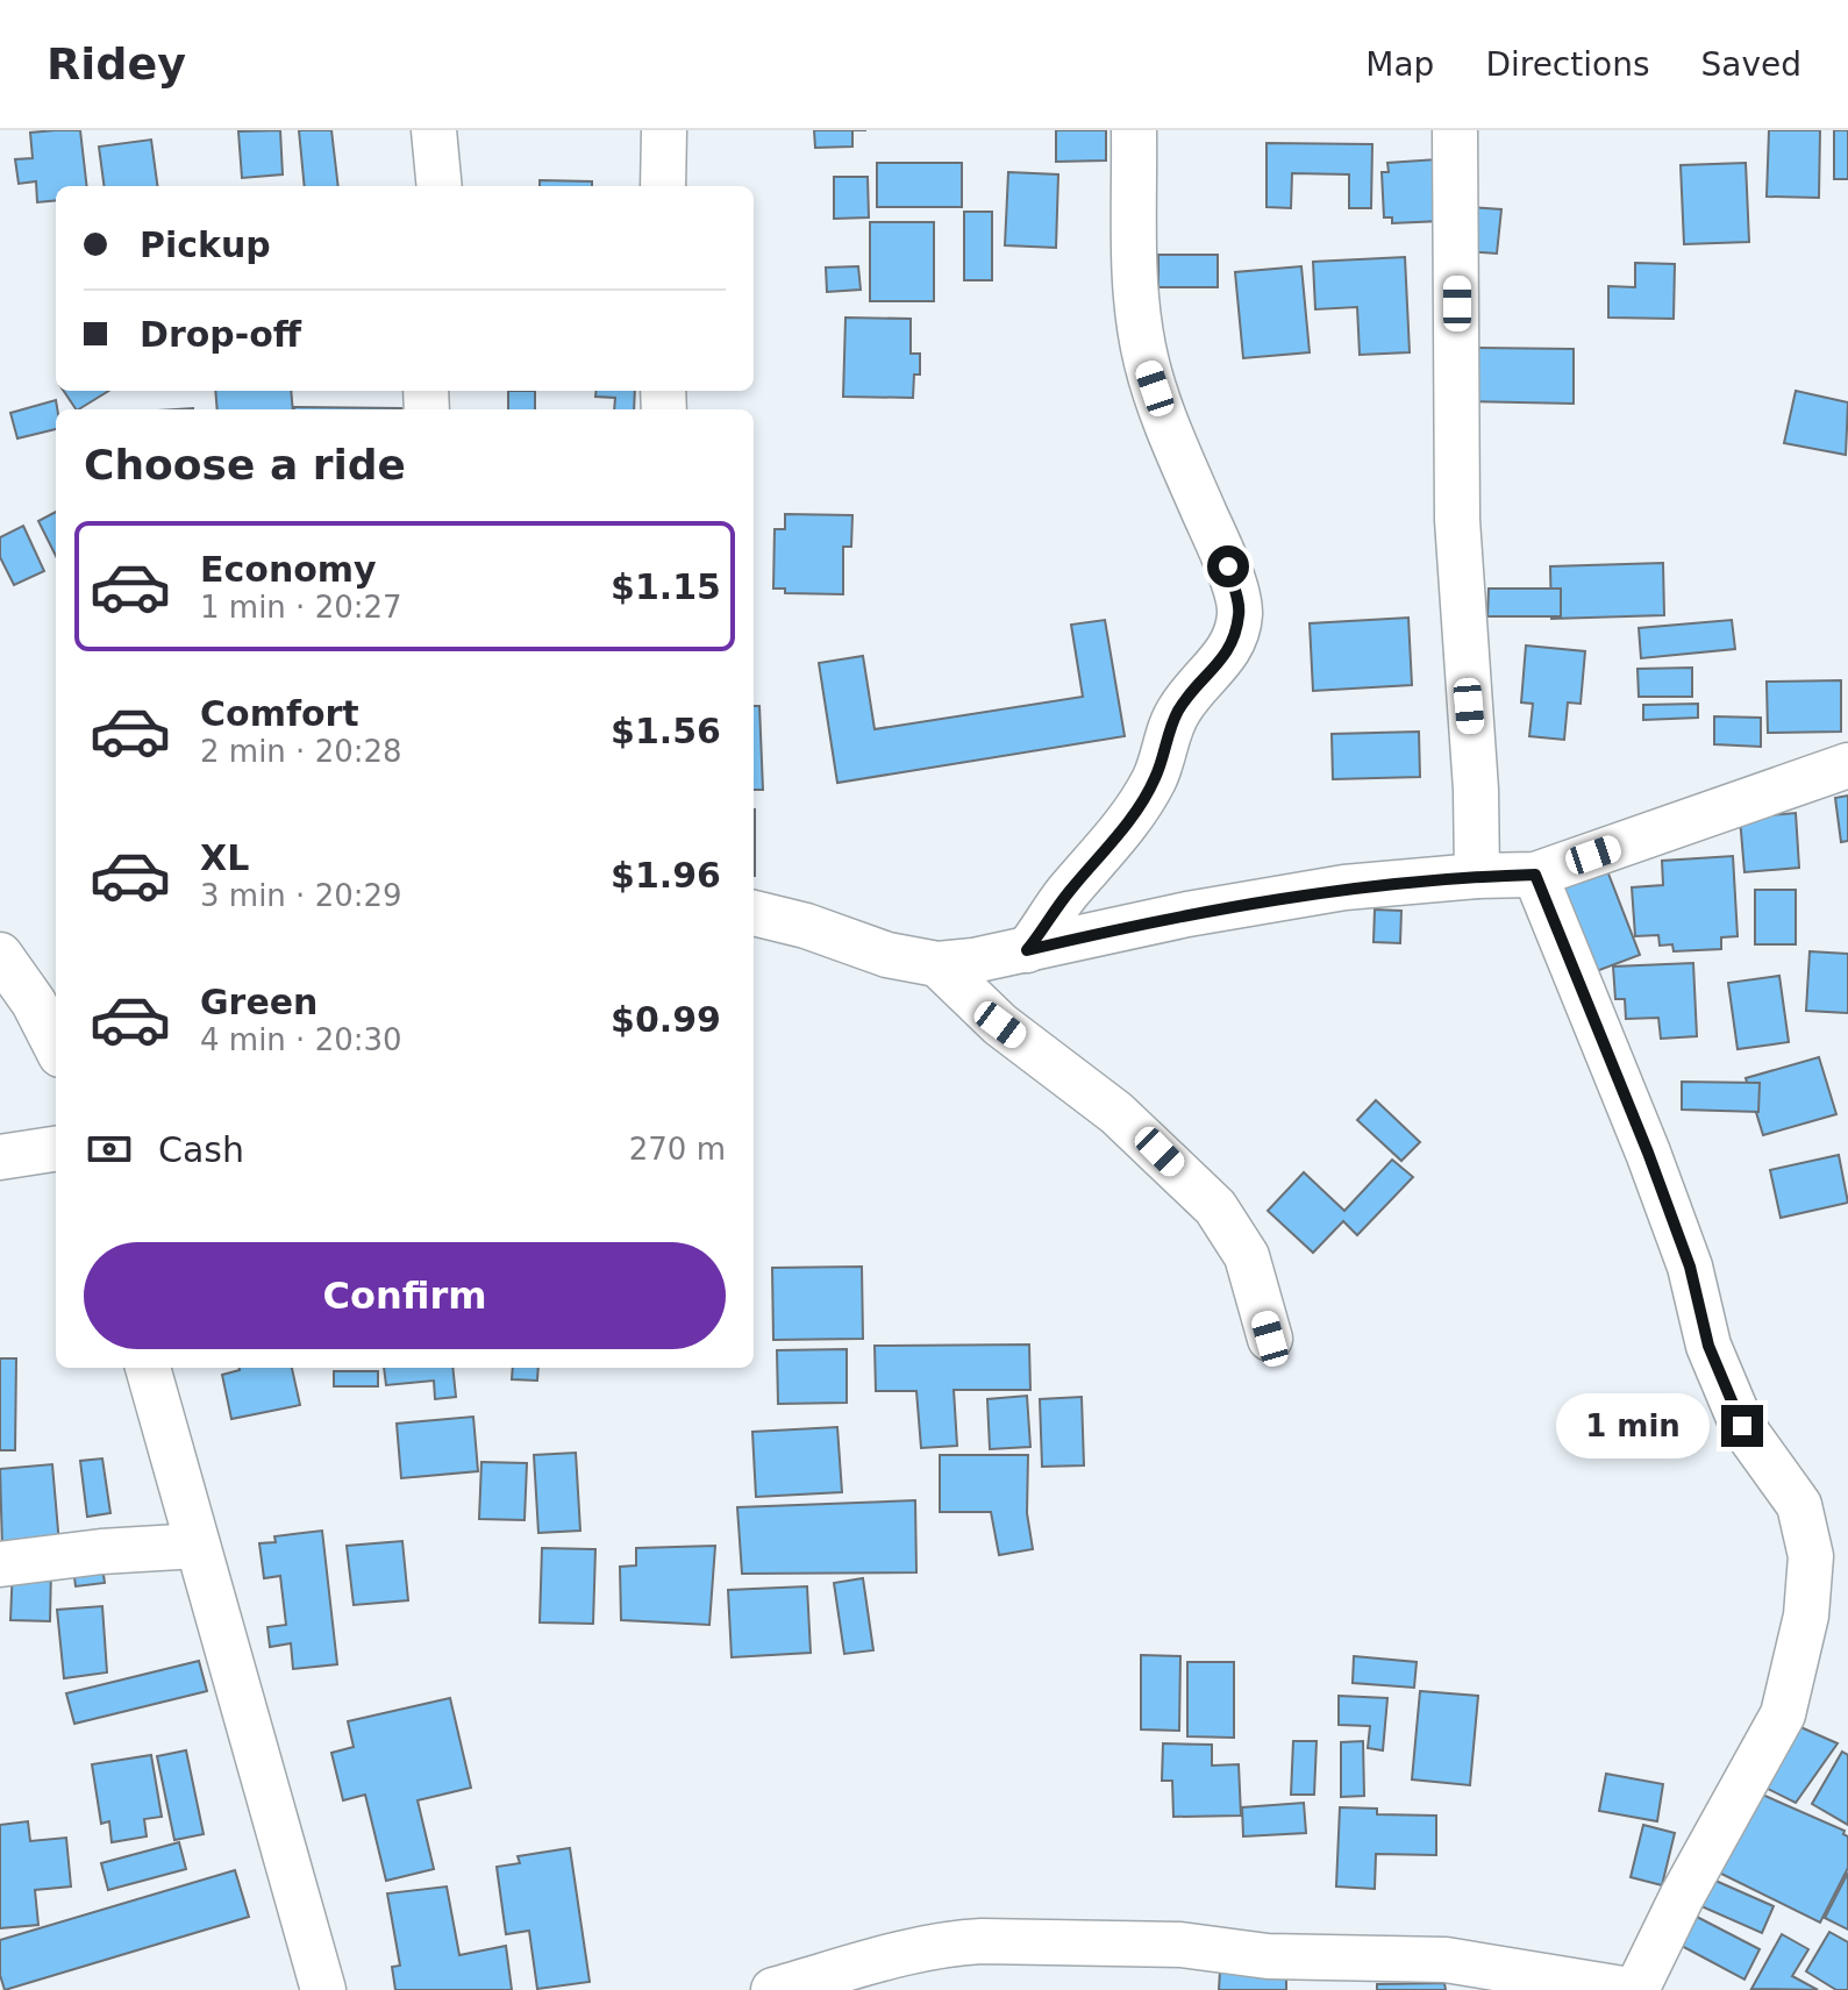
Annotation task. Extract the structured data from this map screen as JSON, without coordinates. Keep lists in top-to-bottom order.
{
  "page": {
    "header": "Ridey",
    "nav": ["Map", "Directions", "Saved"],
    "banner": ["Pickup", "Drop-off"],
    "heading": "Choose a ride",
    "list": [
      {
        "name": "Economy",
        "note": "1 min · 20:27",
        "value": "$1.15"
      },
      {
        "name": "Comfort",
        "note": "2 min · 20:28",
        "value": "$1.56"
      },
      {
        "name": "XL",
        "note": "3 min · 20:29",
        "value": "$1.96"
      },
      {
        "name": "Green",
        "note": "4 min · 20:30",
        "value": "$0.99"
      }
    ],
    "pay": ["Cash", "270 m"],
    "buttons": "Confirm",
    "bubble": "1 min"
  }
}
